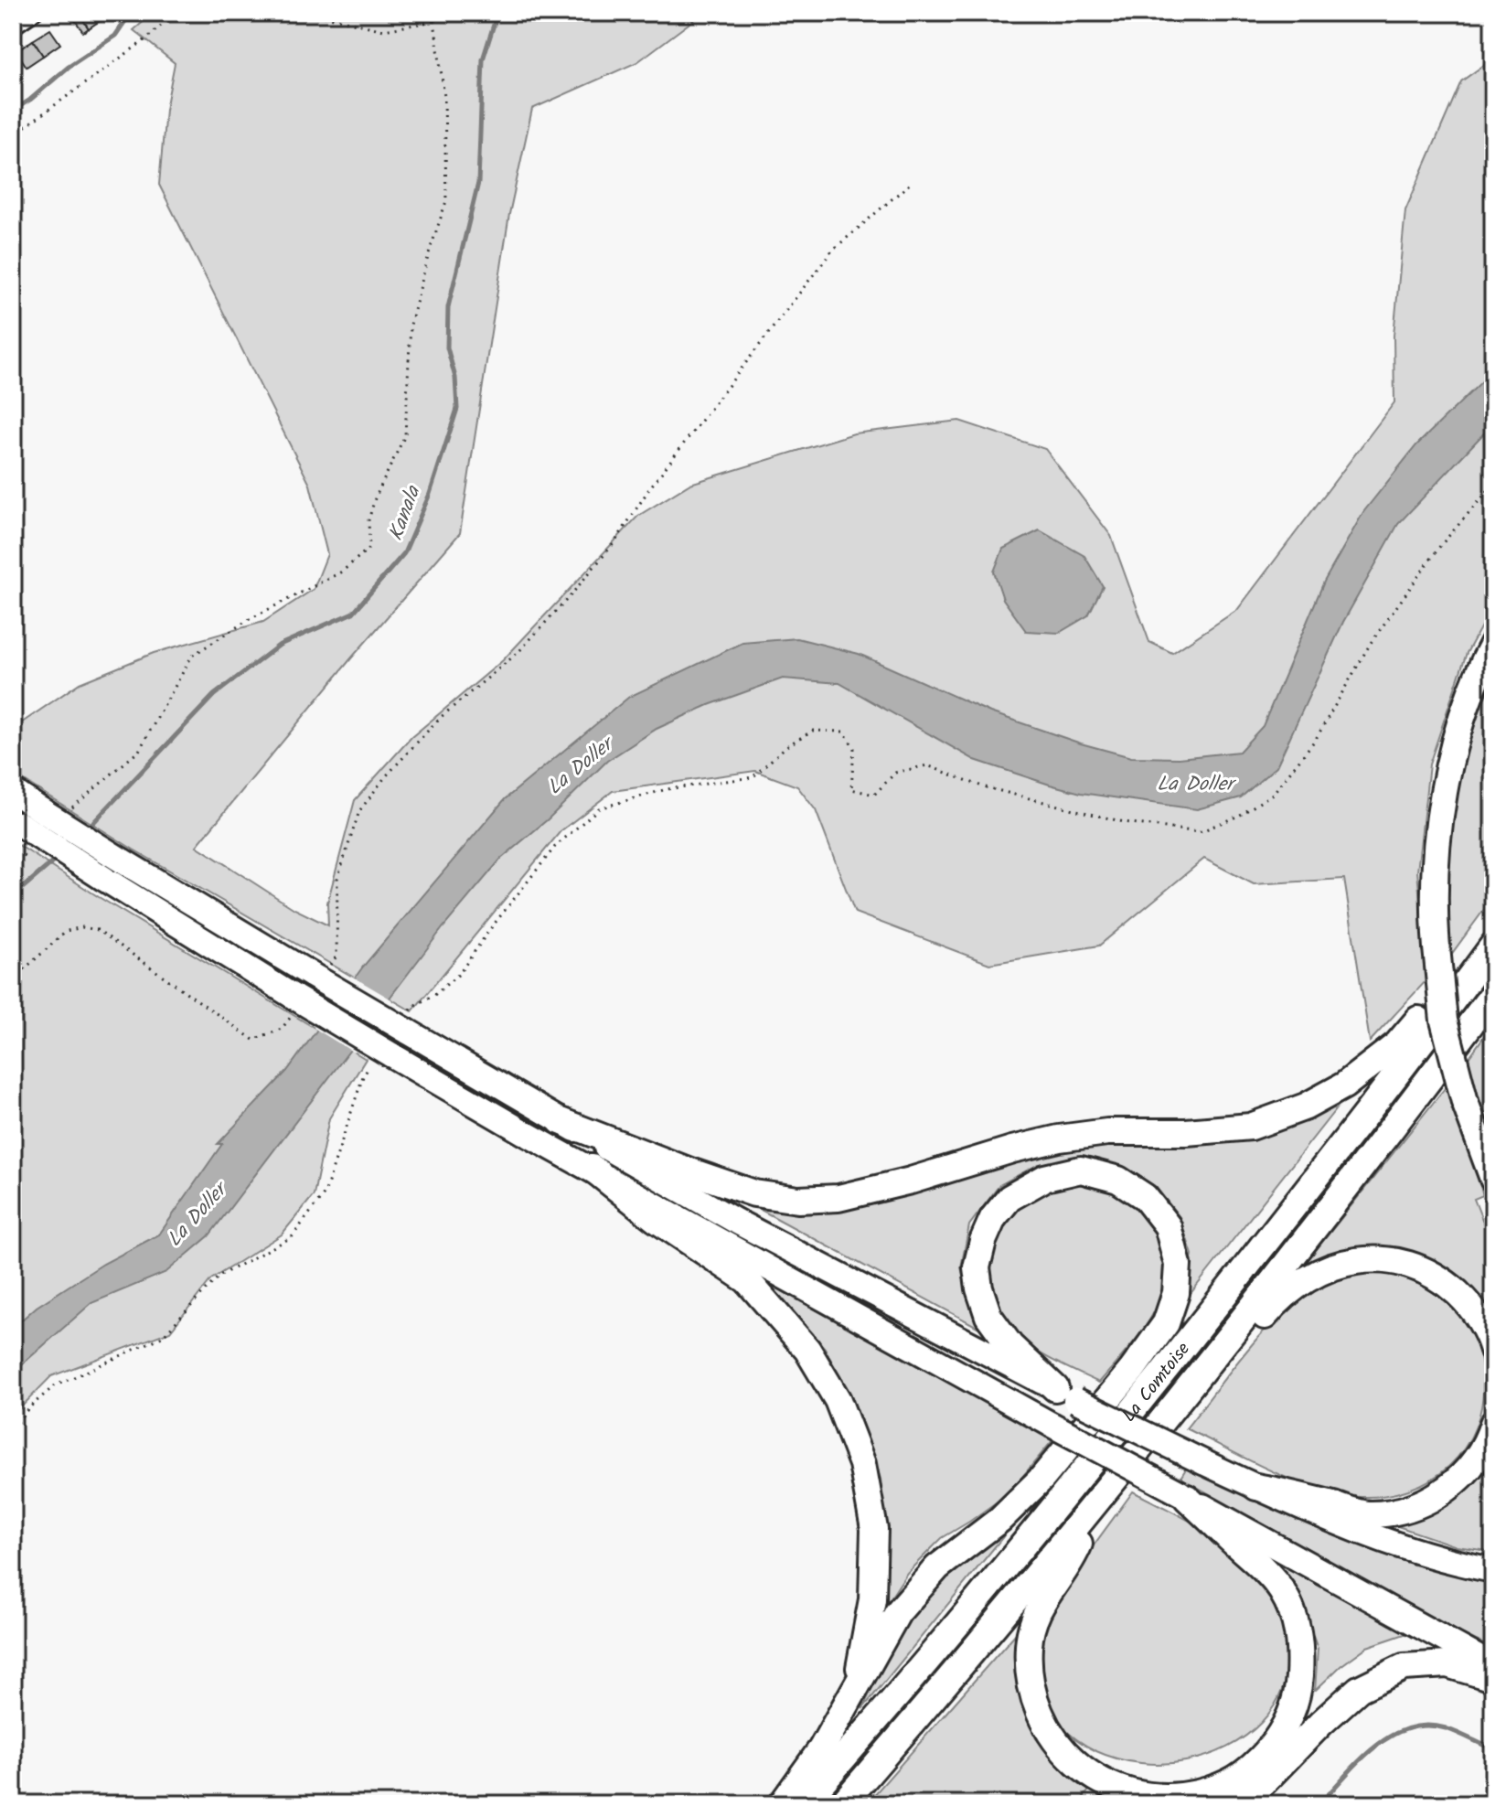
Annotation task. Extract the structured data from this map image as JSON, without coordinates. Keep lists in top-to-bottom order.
{
  "streets": {
    "highway": ["La Comtoise"]
  },
  "water": ["Kanala", "La Doller"]
}
